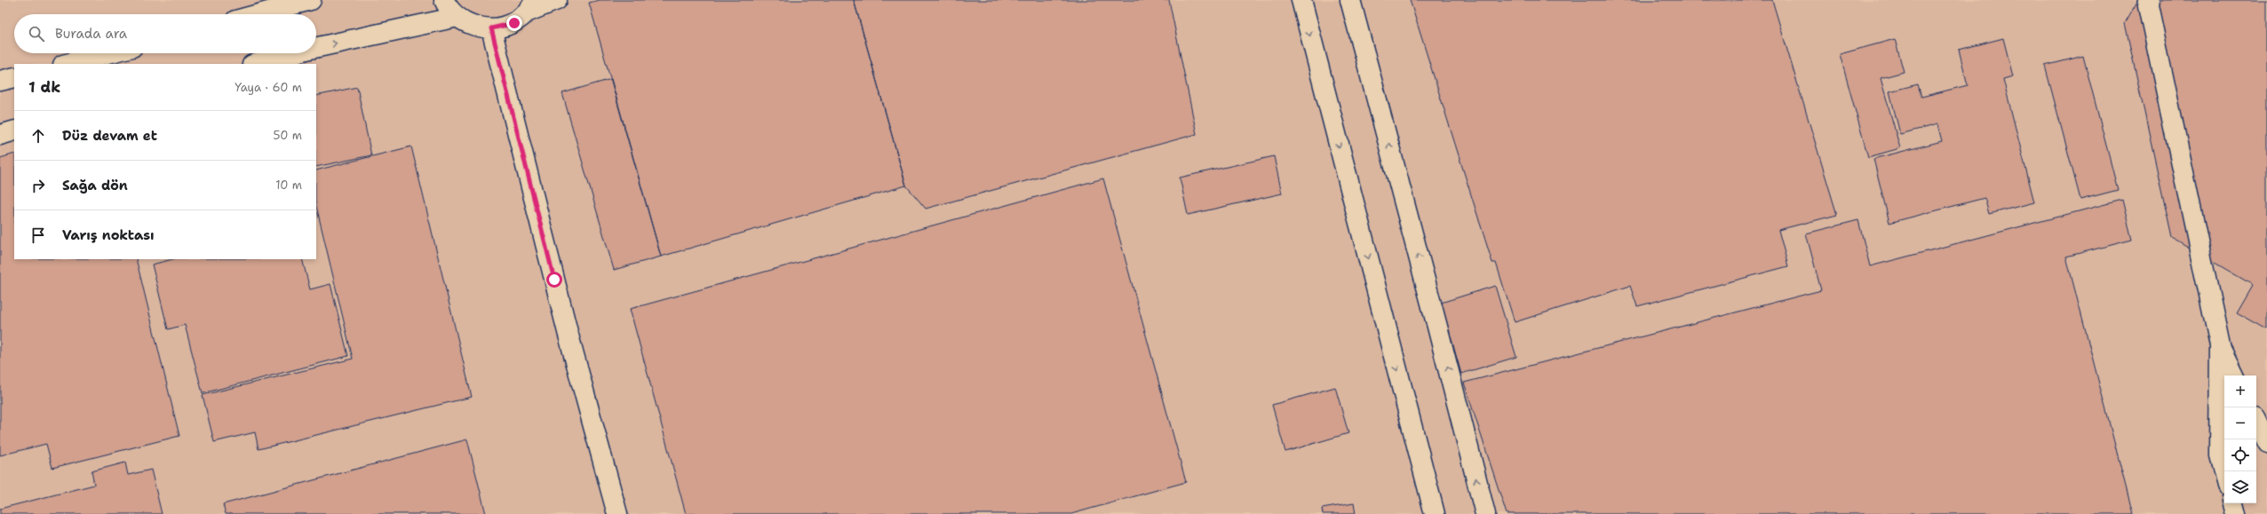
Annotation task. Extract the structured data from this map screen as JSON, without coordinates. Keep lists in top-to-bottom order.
{
  "page": {
    "search": "Burada ara",
    "heading": ["1 dk", "Yaya · 60 m"],
    "list": [
      ["Düz devam et", "50 m"],
      ["Sağa dön", "10 m"],
      "Varış noktası"
    ],
    "map_buttons": ["+", "−"]
  }
}
